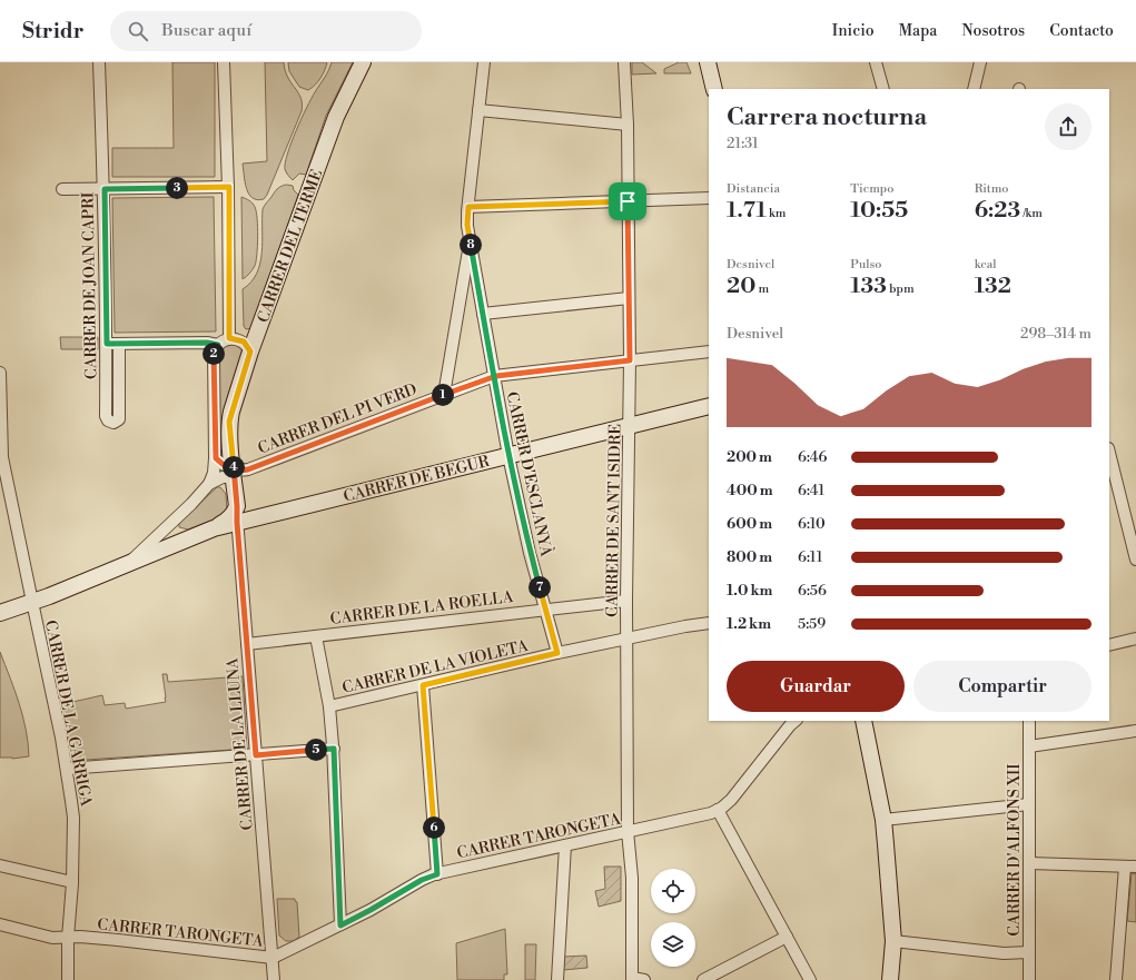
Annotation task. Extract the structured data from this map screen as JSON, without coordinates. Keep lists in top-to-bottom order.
{
  "streets": {
    "street": [
      "CARRER DEL TERME",
      "CARRER DE JOAN CAPRI",
      "CARRER DEL PI VERD",
      "CARRER D'ESCLANYÀ",
      "CARRER DE BEGUR",
      "CARRER DE SANT ISIDRE",
      "CARRER DE LA ROELLA",
      "CARRER DE LA VIOLETA",
      "CARRER DE LA GARRIGA",
      "CARRER DE LA LLUNA",
      "CARRER TARONGETA",
      "CARRER D'ALFONS XII"
    ]
  },
  "crossings": [
    ["CARRER DEL TERME", "CARRER DEL PI VERD"],
    ["CARRER DEL TERME", "CARRER DE BEGUR"],
    ["CARRER DEL TERME", "CARRER DE LA LLUNA"],
    ["CARRER DEL PI VERD", "CARRER D'ESCLANYÀ"],
    ["CARRER DEL PI VERD", "CARRER DE BEGUR"],
    ["CARRER DEL PI VERD", "CARRER DE SANT ISIDRE"],
    ["CARRER D'ESCLANYÀ", "CARRER DE BEGUR"],
    ["CARRER D'ESCLANYÀ", "CARRER DE LA ROELLA"],
    ["CARRER D'ESCLANYÀ", "CARRER DE LA VIOLETA"],
    ["CARRER DE BEGUR", "CARRER DE SANT ISIDRE"],
    ["CARRER DE BEGUR", "CARRER DE LA GARRIGA"],
    ["CARRER DE BEGUR", "CARRER DE LA LLUNA"],
    ["CARRER DE SANT ISIDRE", "CARRER DE LA ROELLA"],
    ["CARRER DE SANT ISIDRE", "CARRER DE LA VIOLETA"],
    ["CARRER DE SANT ISIDRE", "CARRER TARONGETA"],
    ["CARRER DE LA ROELLA", "CARRER DE LA LLUNA"],
    ["CARRER DE LA GARRIGA", "CARRER TARONGETA"],
    ["CARRER DE LA LLUNA", "CARRER TARONGETA"]
  ],
  "page": {
    "header": "Stridr",
    "search": "Buscar aquí",
    "nav": [
      "Inicio",
      "Mapa",
      "Nosotros",
      "Contacto"
    ],
    "heading": ["Carrera nocturna", "21:31"],
    "stats": [
      ["Distancia", "1.71 km"],
      ["Tiempo", "10:55"],
      ["Ritmo", "6:23 /km"],
      ["Desnivel", "20 m"],
      ["Pulso", "133 bpm"],
      ["kcal", "132"]
    ],
    "pins": [
      "3",
      "8",
      "2",
      "1",
      "4",
      "7",
      "5",
      "6"
    ],
    "chart": ["Desnivel", "298–314 m"],
    "list": [
      {
        "name": "200 m",
        "note": "6:46"
      },
      {
        "name": "400 m",
        "note": "6:41"
      },
      {
        "name": "600 m",
        "note": "6:10"
      },
      {
        "name": "800 m",
        "note": "6:11"
      },
      {
        "name": "1.0 km",
        "note": "6:56"
      },
      {
        "name": "1.2 km",
        "note": "5:59"
      }
    ],
    "buttons": ["Guardar", "Compartir"]
  }
}
